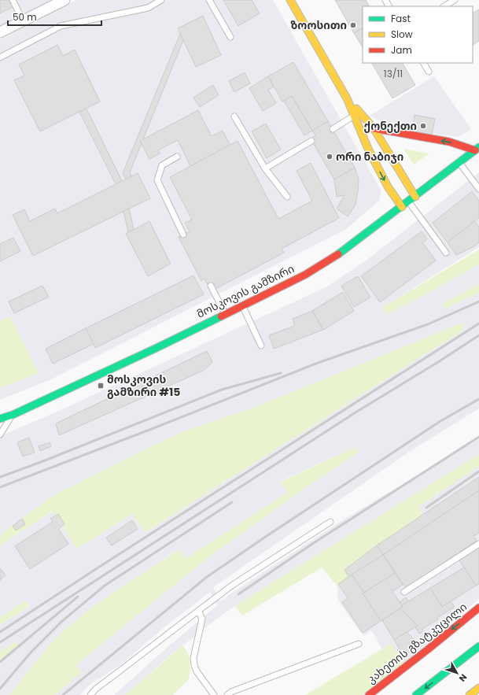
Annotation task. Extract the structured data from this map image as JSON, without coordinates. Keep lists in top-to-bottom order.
{
  "streets": {
    "main road": ["მოსკოვის გამზირი", "კახეთის გზატკეცილი"]
  },
  "places": {
    "other": ["ზოოსითი", "ქონექთი", "ორი ნაბიჯი"],
    "transit": ["მოსკოვის გამზირი #15"]
  },
  "house_numbers": ["13/11"],
  "legend": ["Fast", "Slow", "Jam"],
  "scale_bar": "50 m",
  "north": "bottom right"
}
